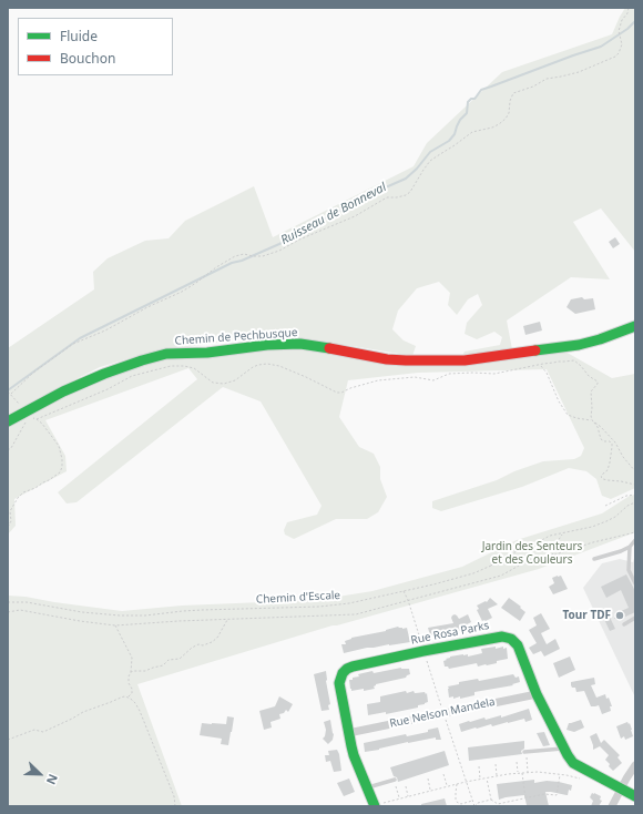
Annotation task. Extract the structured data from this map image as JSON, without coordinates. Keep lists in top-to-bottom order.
{
  "streets": {
    "street": ["Chemin de Pechbusque", "Rue Rosa Parks", "Rue Nelson Mandela"],
    "path": ["Chemin d'Escale"]
  },
  "crossings": [
    ["Rue Rosa Parks", "Rue Nelson Mandela"]
  ],
  "water": ["Ruisseau de Bonneval"],
  "parks": ["Jardin des Senteurs et des Couleurs"],
  "places": ["Tour TDF"],
  "legend": ["Fluide", "Bouchon"],
  "north": "bottom right"
}
